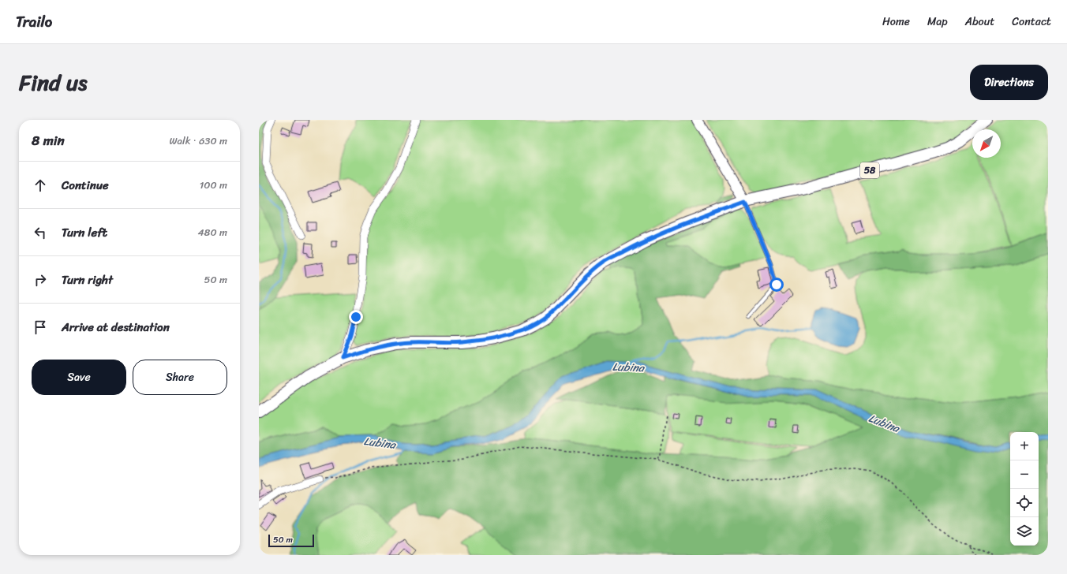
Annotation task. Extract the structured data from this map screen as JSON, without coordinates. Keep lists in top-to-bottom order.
{
  "streets": {
    "main road": ["58"]
  },
  "water": ["Lubina"],
  "scale_bar": "50 m",
  "north": "bottom left",
  "page": {
    "header": "Trailo",
    "nav": [
      "Home",
      "Map",
      "About",
      "Contact"
    ],
    "title": "Find us",
    "buttons": [
      "Directions",
      ["Save", "Share"]
    ],
    "heading": ["8 min", "Walk · 630 m"],
    "list": [
      ["Continue", "100 m"],
      ["Turn left", "480 m"],
      ["Turn right", "50 m"],
      "Arrive at destination"
    ],
    "map_buttons": ["+", "−"],
    "scale": "50 m"
  }
}
